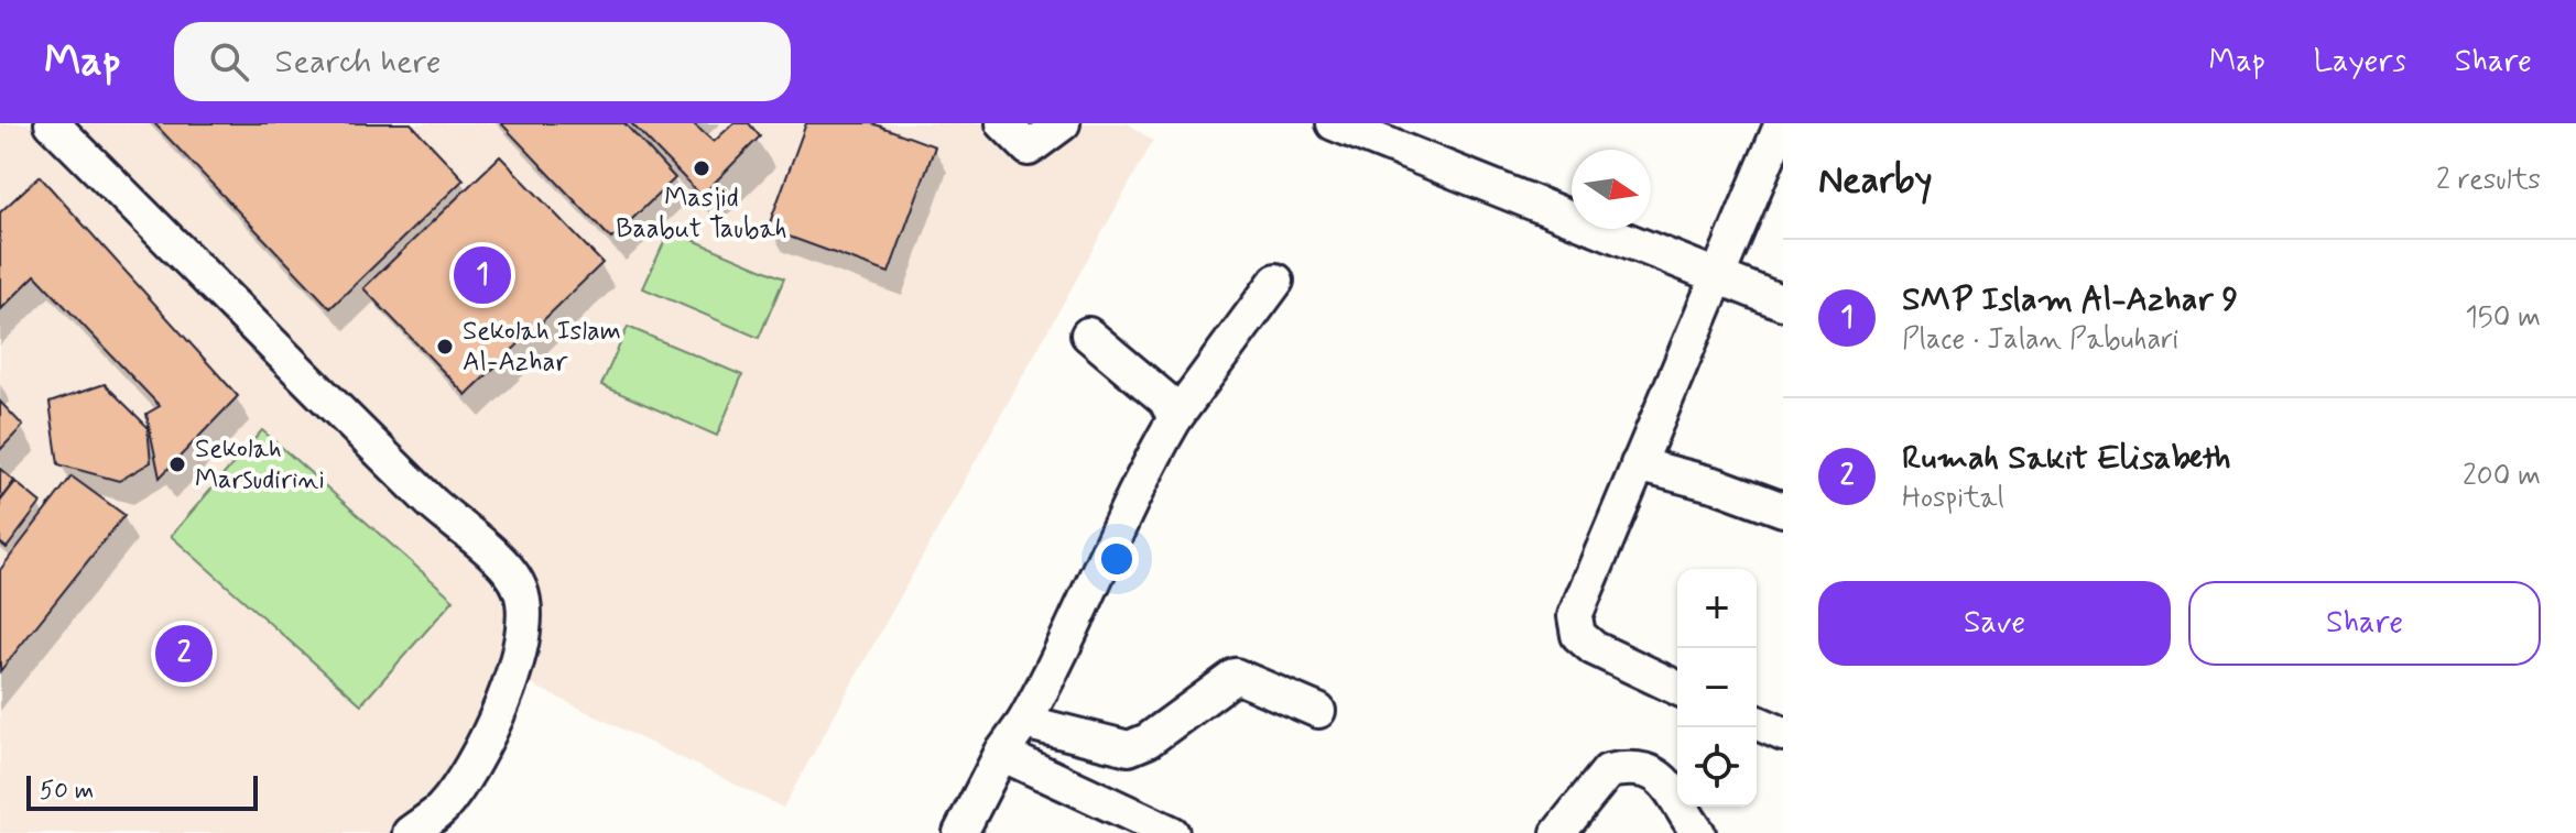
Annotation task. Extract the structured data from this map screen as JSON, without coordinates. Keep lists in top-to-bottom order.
{
  "places": ["Masjid Baabut Taubah", "Sekolah Islam Al-Azhar", "Sekolah Marsudirini"],
  "scale_bar": "50 m",
  "north": "right",
  "page": {
    "header": "Map",
    "search": "Search here",
    "nav": ["Map", "Layers", "Share"],
    "heading": ["Nearby", "2 results"],
    "list": [
      {
        "mark": "1",
        "name": "SMP Islam Al-Azhar 9",
        "note": "Place · Jalan Pabuhari",
        "value": "150 m"
      },
      {
        "mark": "2",
        "name": "Rumah Sakit Elisabeth",
        "note": "Hospital",
        "value": "200 m"
      }
    ],
    "pins": ["1", "2"],
    "buttons": ["Save", "Share"],
    "map_buttons": ["+", "−"],
    "scale": "50 m"
  }
}
